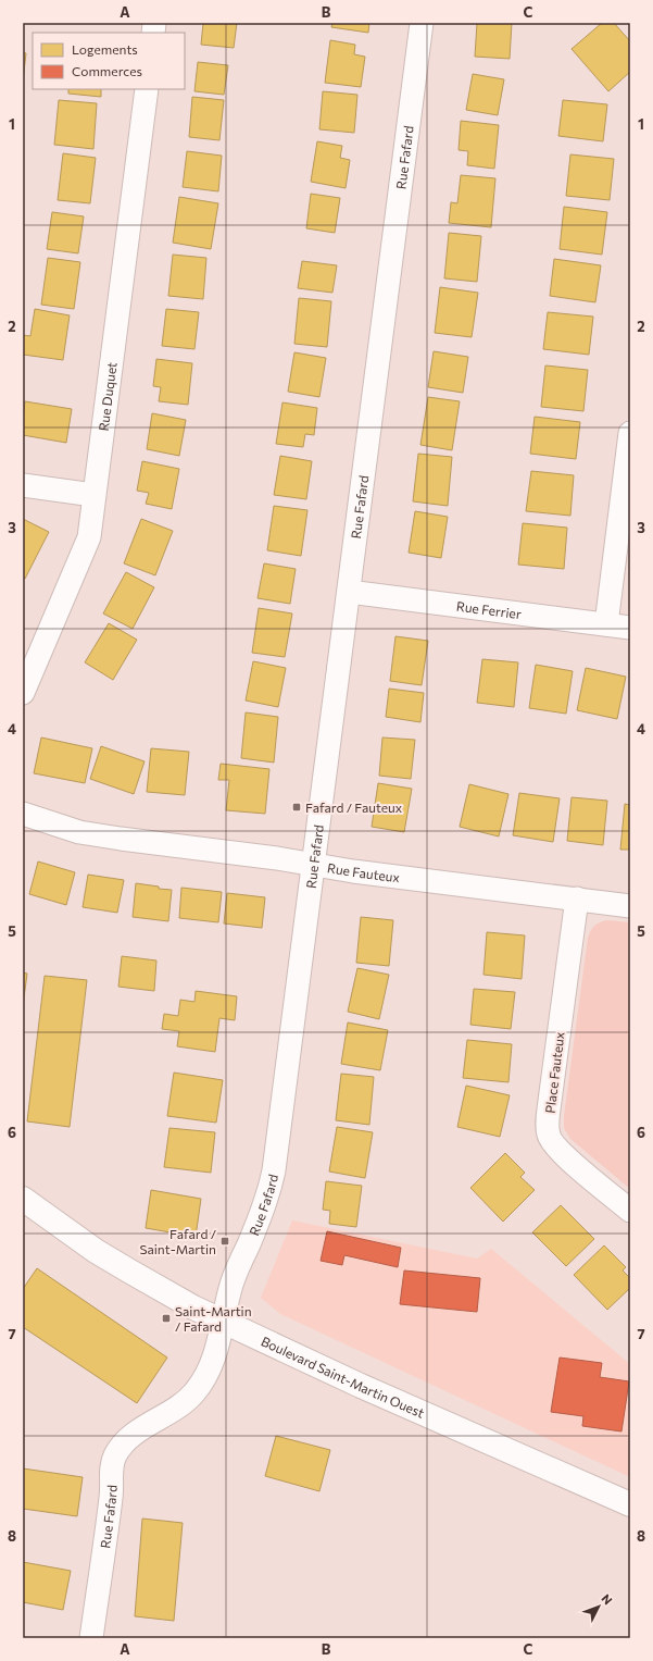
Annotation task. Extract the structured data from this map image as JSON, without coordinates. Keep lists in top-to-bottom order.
{
  "streets": {
    "main road": ["Boulevard Saint-Martin Ouest"],
    "street": [
      "Rue Fafard",
      "Rue Duquet",
      "Rue Ferrier",
      "Rue Fauteux",
      "Place Fauteux"
    ]
  },
  "crossings": [
    ["Rue Fafard", "Rue Ferrier"],
    ["Rue Fafard", "Rue Fauteux"],
    ["Rue Fafard", "Boulevard Saint-Martin Ouest"],
    ["Rue Fauteux", "Place Fauteux"]
  ],
  "places": {
    "transit": ["Fafard / Fauteux", "Fafard / Saint-Martin", "Saint-Martin / Fafard"]
  },
  "legend": ["Logements", "Commerces"],
  "north": "top right",
  "grid": {
    "columns": ["A", "B", "C"],
    "rows": [
      "1",
      "2",
      "3",
      "4",
      "5",
      "6",
      "7",
      "8"
    ]
  }
}
